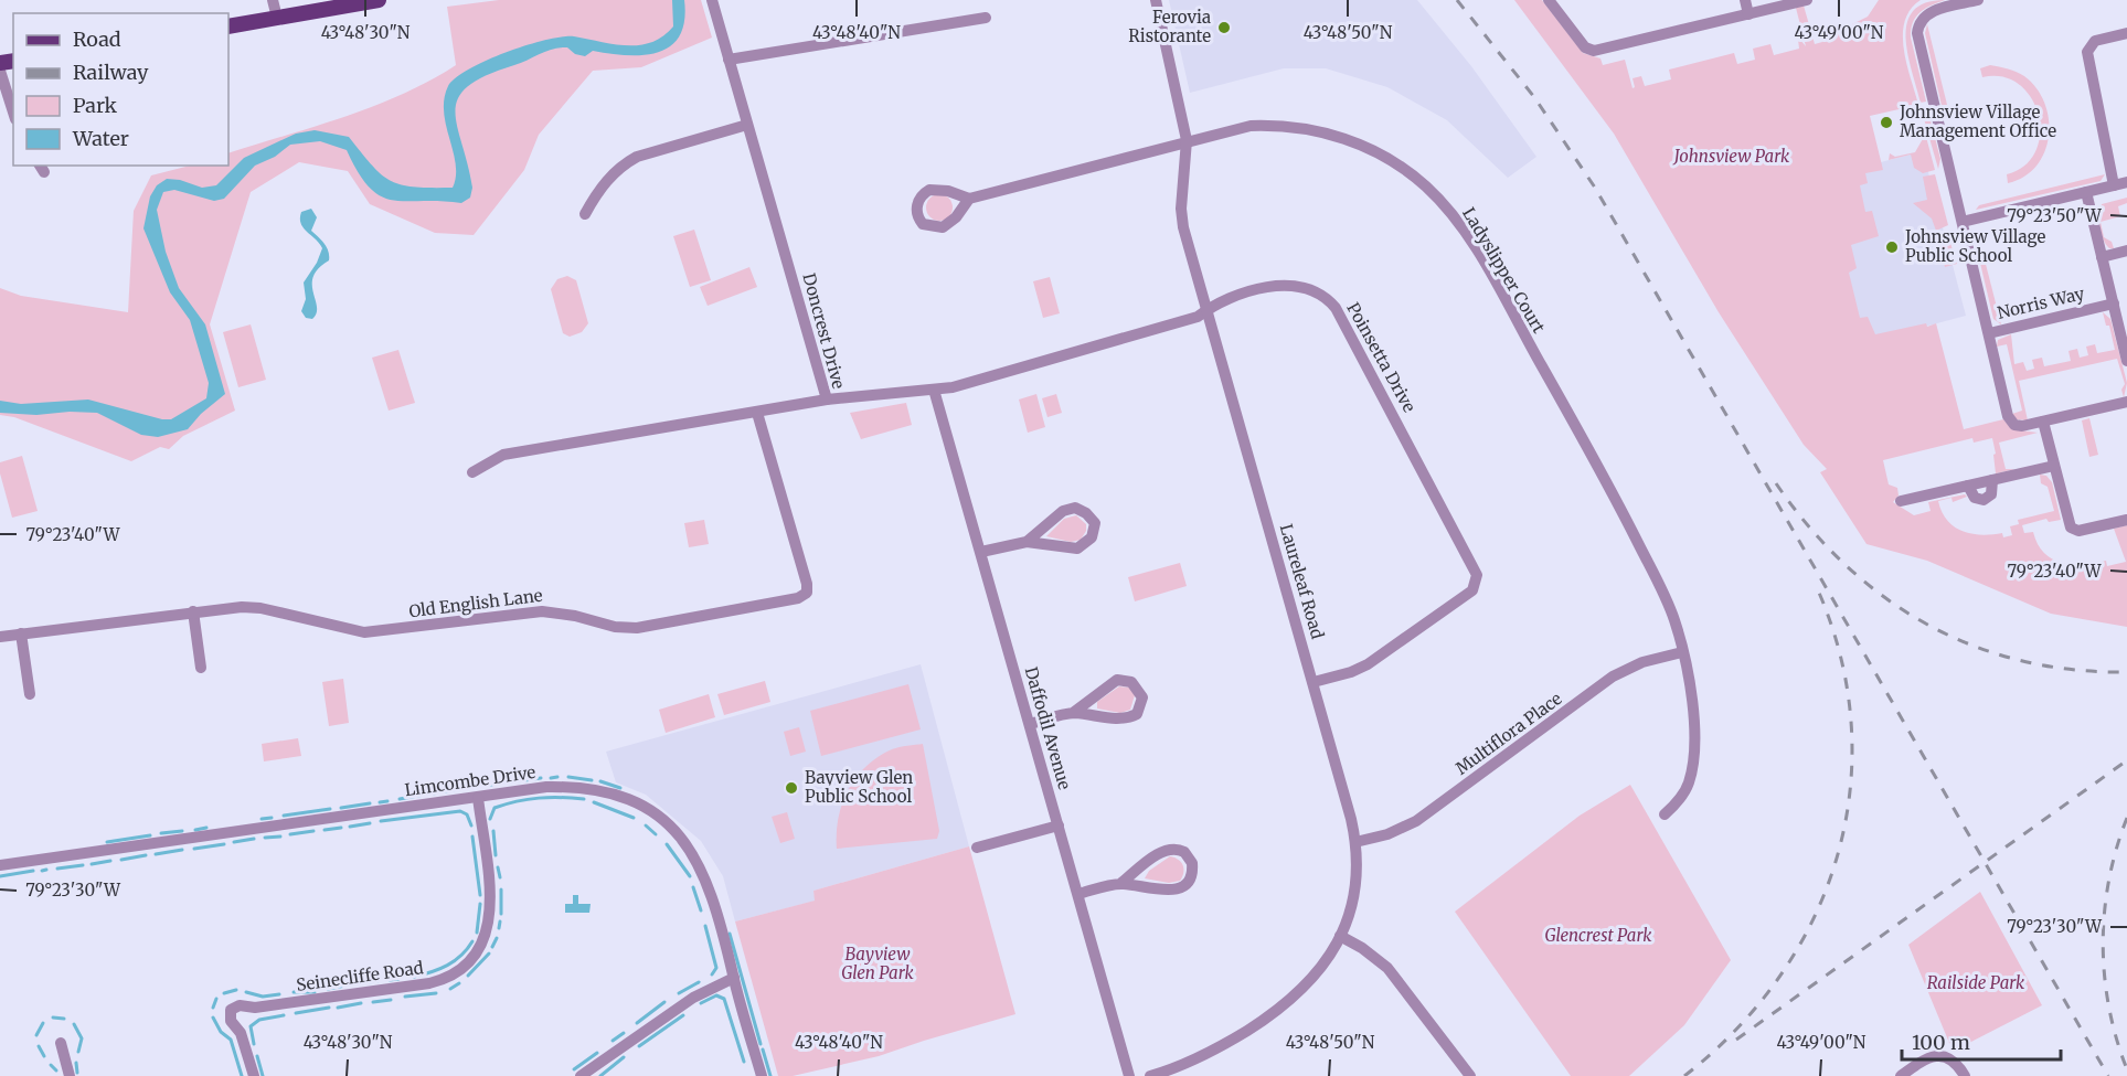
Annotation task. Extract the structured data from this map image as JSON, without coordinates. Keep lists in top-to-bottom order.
{
  "streets": {
    "street": [
      "Ladyslipper Court",
      "Norris Way",
      "Doncrest Drive",
      "Poinsetta Drive",
      "Laureleaf Road",
      "Old English Lane",
      "Daffodil Avenue",
      "Multiflora Place",
      "Limcombe Drive",
      "Seinecliffe Road"
    ]
  },
  "crossings": [
    ["Ladyslipper Court", "Laureleaf Road"],
    ["Ladyslipper Court", "Multiflora Place"],
    ["Doncrest Drive", "Poinsetta Drive"],
    ["Doncrest Drive", "Old English Lane"],
    ["Poinsetta Drive", "Laureleaf Road"],
    ["Poinsetta Drive", "Daffodil Avenue"],
    ["Laureleaf Road", "Multiflora Place"],
    ["Limcombe Drive", "Seinecliffe Road"]
  ],
  "parks": [
    "Johnsview Park",
    "Glencrest Park",
    "Bayview Glen Park",
    "Railside Park"
  ],
  "places": [
    "Ferovia Ristorante",
    "Johnsview Village Management Office",
    "Johnsview Village Public School",
    "Bayview Glen Public School"
  ],
  "legend": [
    "Road",
    "Railway",
    "Park",
    "Water"
  ],
  "scale_bar": "100 m",
  "coordinates": [
    "43°48'30\"N",
    "43°48'40\"N",
    "43°48'50\"N",
    "43°49'00\"N",
    "79°23'50\"W",
    "79°23'40\"W",
    "79°23'30\"W"
  ]
}
